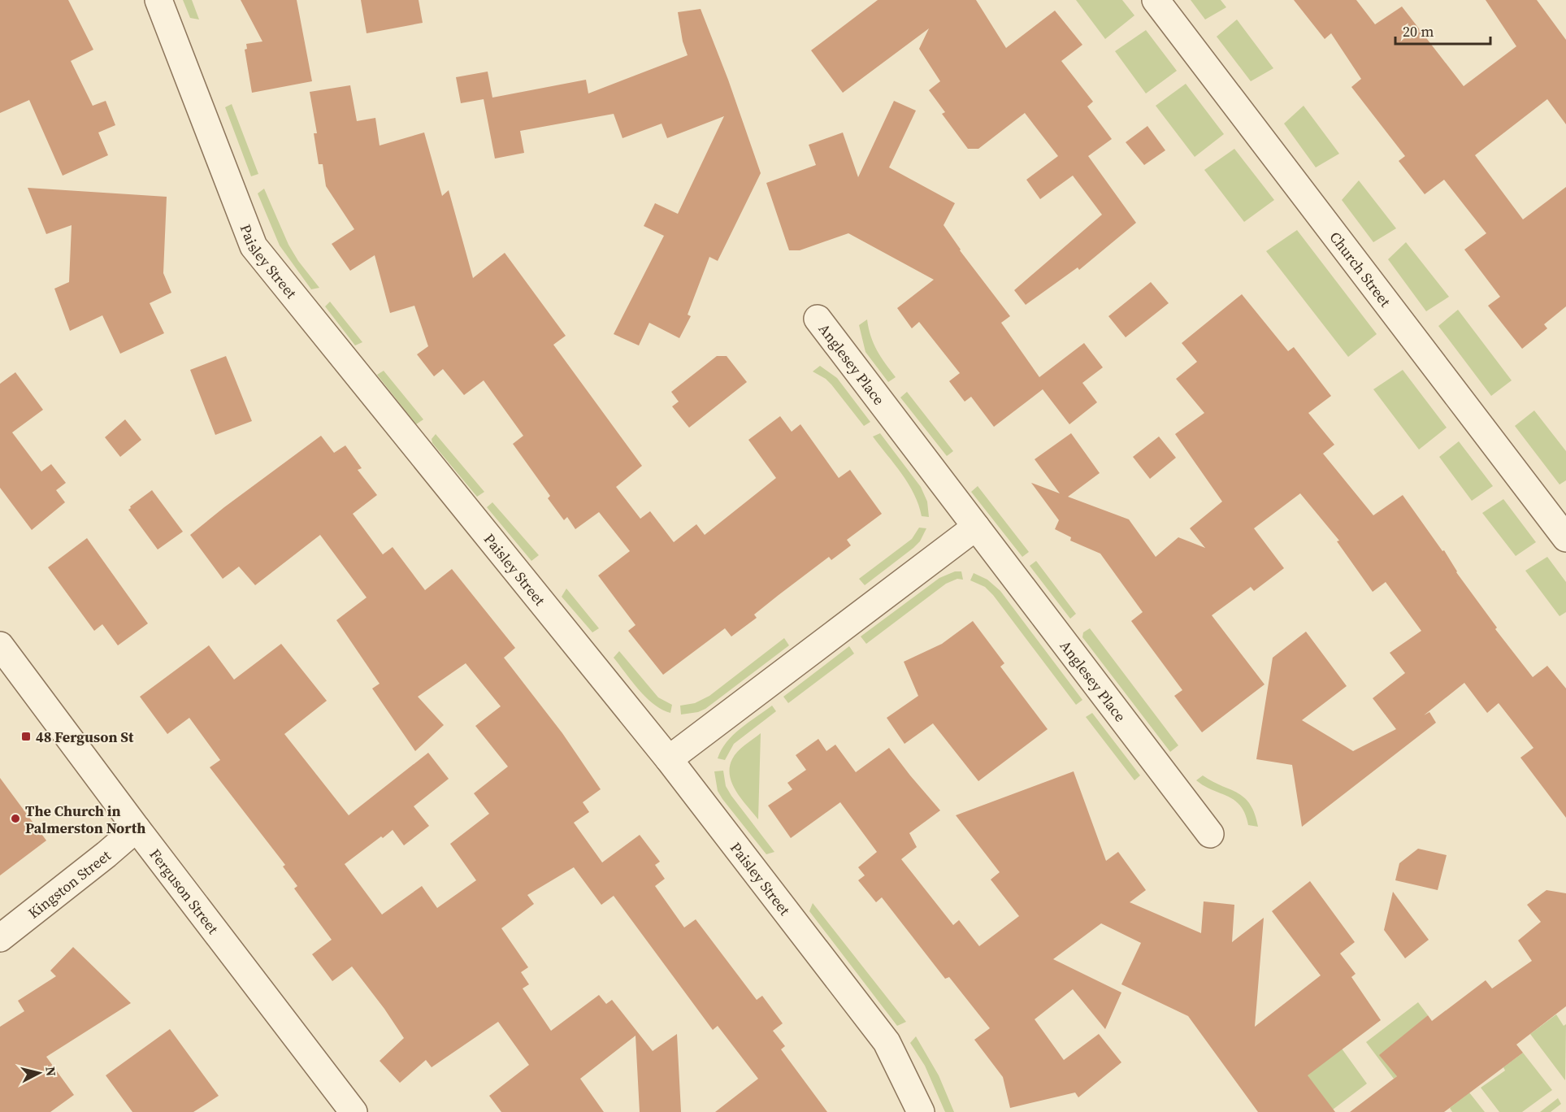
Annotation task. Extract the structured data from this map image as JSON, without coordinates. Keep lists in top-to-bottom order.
{
  "streets": {
    "street": [
      "Paisley Street",
      "Church Street",
      "Anglesey Place",
      "Kingston Street",
      "Ferguson Street"
    ]
  },
  "crossings": [
    ["Kingston Street", "Ferguson Street"]
  ],
  "places": {
    "transit": ["48 Ferguson St"],
    "other": ["The Church in Palmerston North"]
  },
  "scale_bar": "20 m",
  "north": "right"
}
